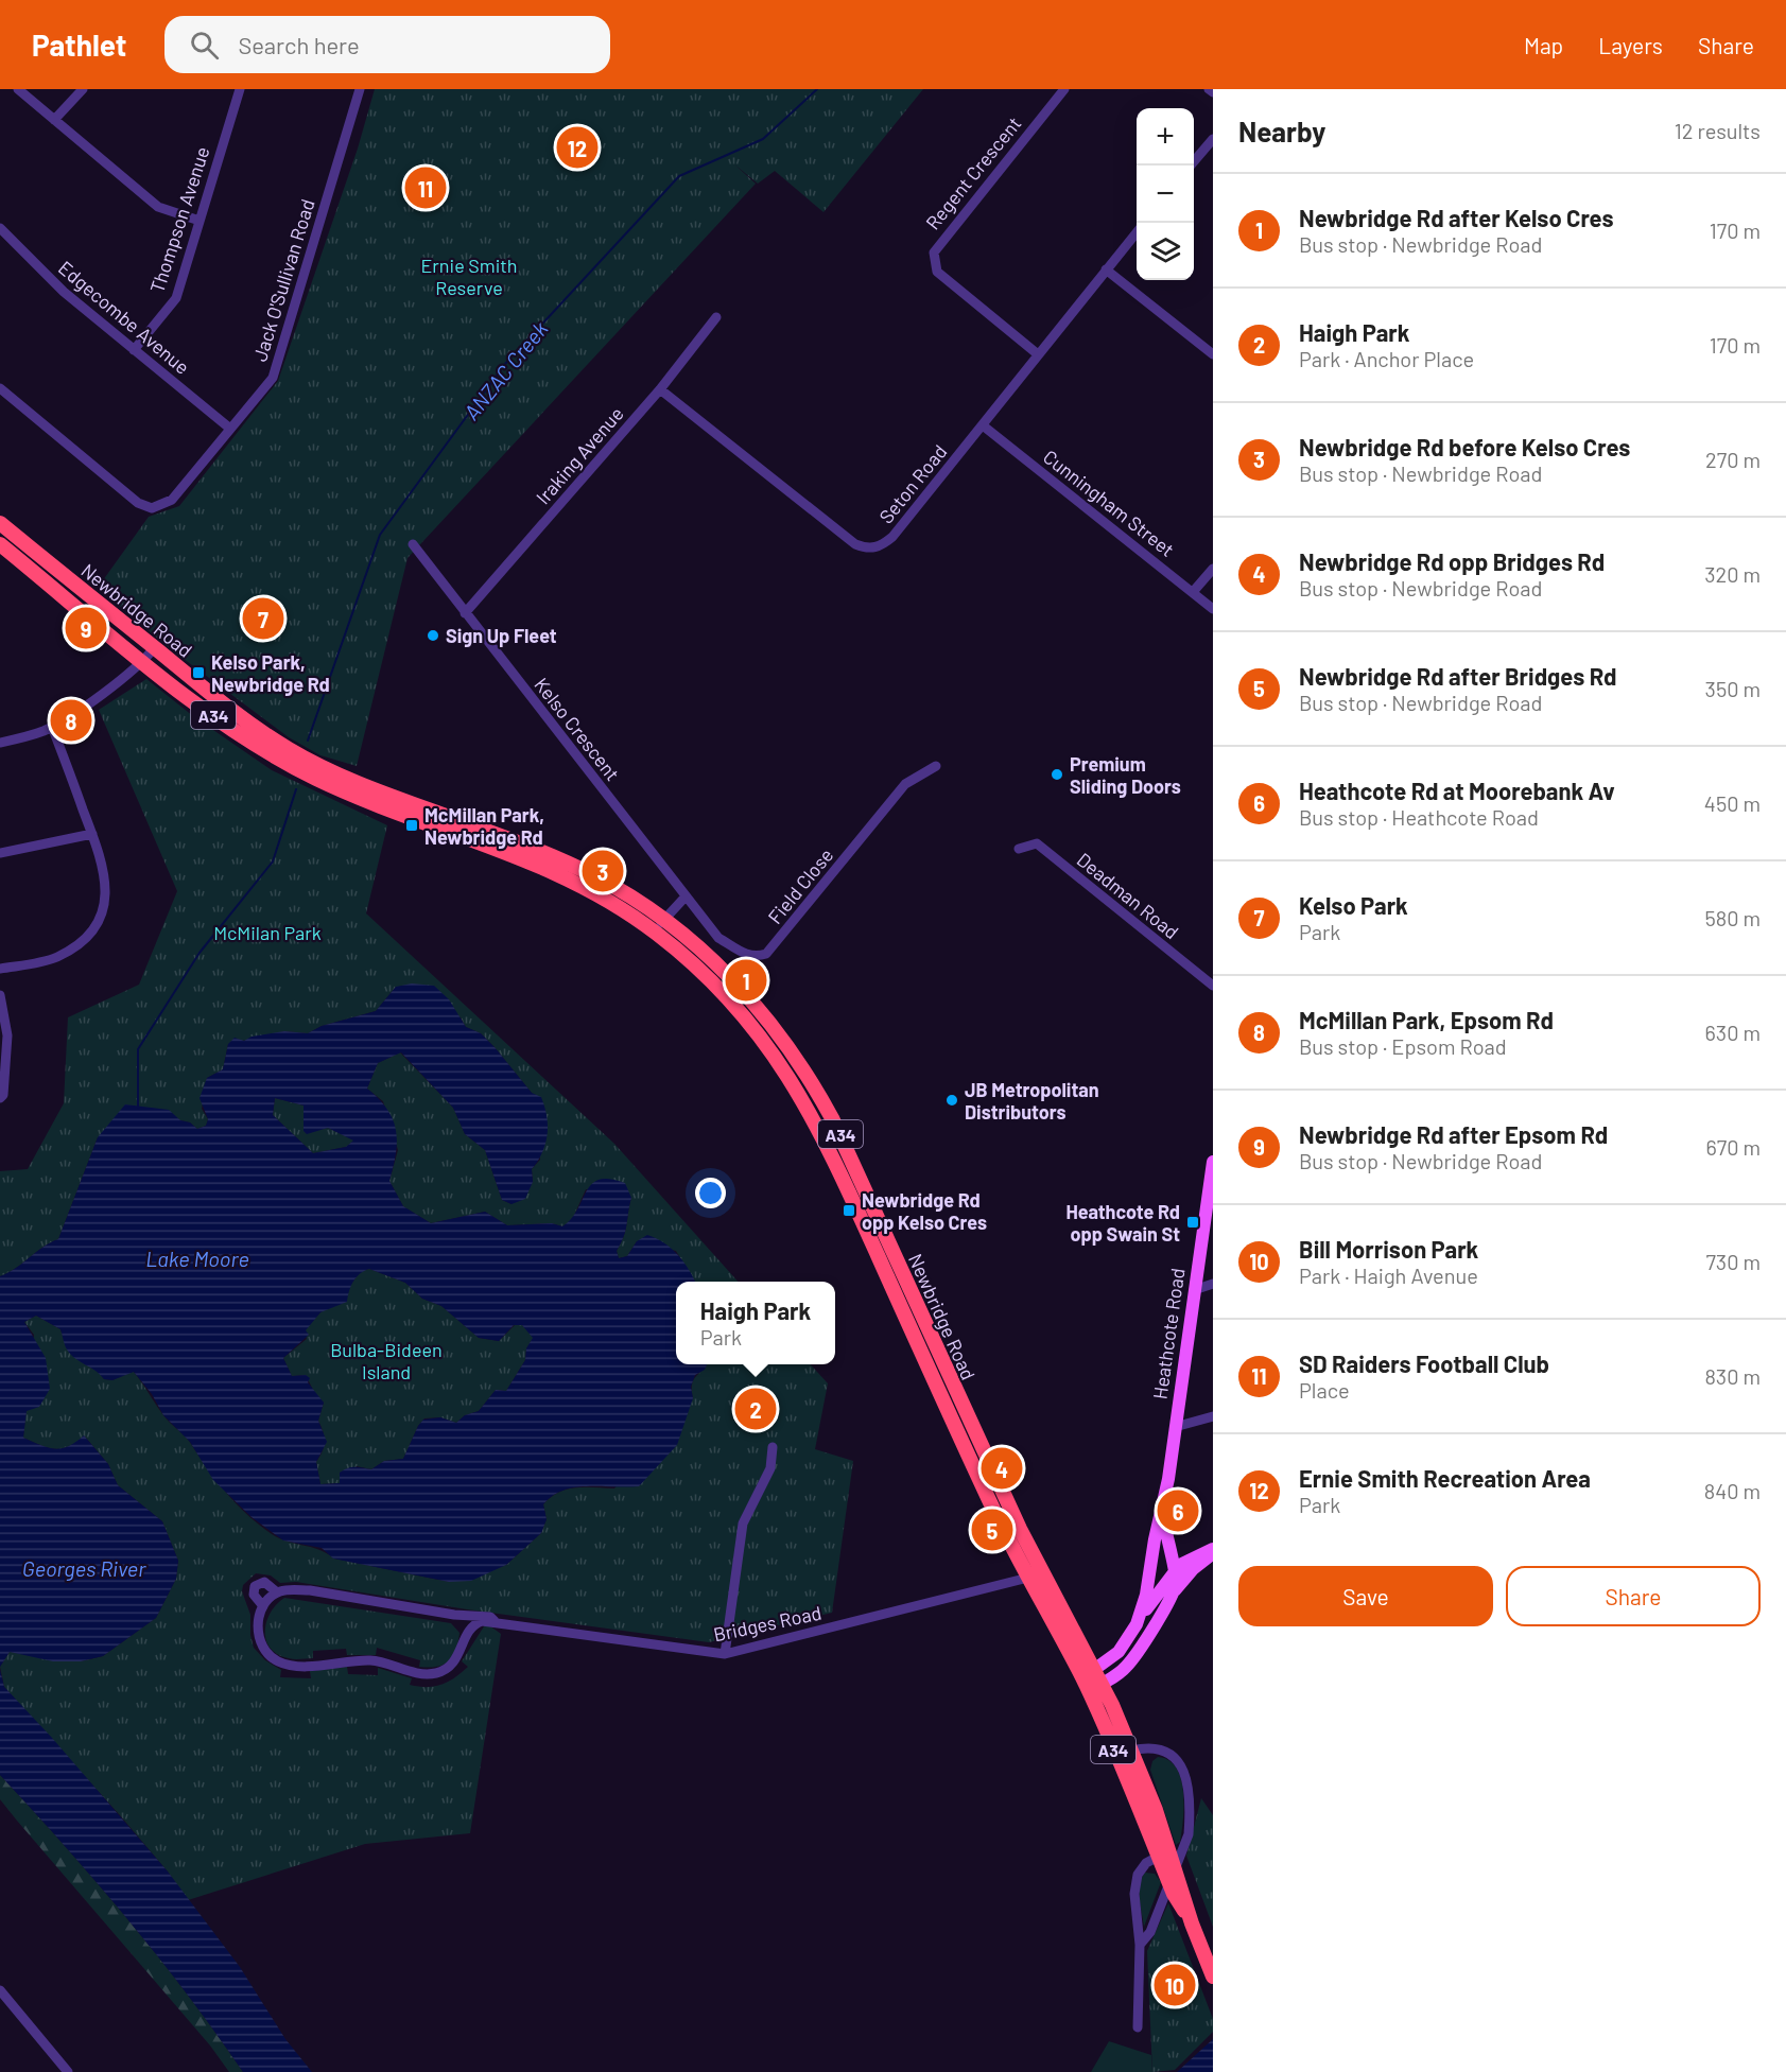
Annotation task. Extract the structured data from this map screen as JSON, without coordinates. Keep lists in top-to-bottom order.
{
  "streets": {
    "highway": ["Newbridge Road", "A34", "Heathcote Road"],
    "street": [
      "Regent Crescent",
      "Thompson Avenue",
      "Jack O'Sullivan Road",
      "Edgecombe Avenue",
      "Iraking Avenue",
      "Seton Road",
      "Cunningham Street",
      "Kelso Crescent",
      "Field Close",
      "Deadman Road",
      "Bridges Road"
    ]
  },
  "crossings": [
    ["Regent Crescent", "Seton Road"],
    ["Thompson Avenue", "Edgecombe Avenue"],
    ["Jack O'Sullivan Road", "Edgecombe Avenue"],
    ["Iraking Avenue", "Seton Road"],
    ["Iraking Avenue", "Kelso Crescent"],
    ["Seton Road", "Cunningham Street"],
    ["Newbridge Road", "Heathcote Road"],
    ["Newbridge Road", "Bridges Road"],
    ["Kelso Crescent", "Field Close"]
  ],
  "water": ["ANZAC Creek", "Lake Moore", "Georges River"],
  "parks": ["Ernie Smith Reserve", "McMilan Park", "Bulba-Bideen Island"],
  "places": {
    "other": ["Sign Up Fleet", "Premium Sliding Doors", "JB Metropolitan Distributors"],
    "transit": [
      "Kelso Park, Newbridge Rd",
      "McMillan Park, Newbridge Rd",
      "Newbridge Rd opp Kelso Cres",
      "Heathcote Rd opp Swain St"
    ]
  },
  "page": {
    "header": "Pathlet",
    "search": "Search here",
    "nav": ["Map", "Layers", "Share"],
    "heading": ["Nearby", "12 results"],
    "map_buttons": ["+", "−"],
    "pins": [
      "12",
      "11",
      "7",
      "9",
      "8",
      "3",
      "1",
      "2",
      "4",
      "6",
      "5",
      "10"
    ],
    "list": [
      {
        "mark": "1",
        "name": "Newbridge Rd after Kelso Cres",
        "note": "Bus stop · Newbridge Road",
        "value": "170 m"
      },
      {
        "mark": "2",
        "name": "Haigh Park",
        "note": "Park · Anchor Place",
        "value": "170 m"
      },
      {
        "mark": "3",
        "name": "Newbridge Rd before Kelso Cres",
        "note": "Bus stop · Newbridge Road",
        "value": "270 m"
      },
      {
        "mark": "4",
        "name": "Newbridge Rd opp Bridges Rd",
        "note": "Bus stop · Newbridge Road",
        "value": "320 m"
      },
      {
        "mark": "5",
        "name": "Newbridge Rd after Bridges Rd",
        "note": "Bus stop · Newbridge Road",
        "value": "350 m"
      },
      {
        "mark": "6",
        "name": "Heathcote Rd at Moorebank Av",
        "note": "Bus stop · Heathcote Road",
        "value": "450 m"
      },
      {
        "mark": "7",
        "name": "Kelso Park",
        "note": "Park",
        "value": "580 m"
      },
      {
        "mark": "8",
        "name": "McMillan Park, Epsom Rd",
        "note": "Bus stop · Epsom Road",
        "value": "630 m"
      },
      {
        "mark": "9",
        "name": "Newbridge Rd after Epsom Rd",
        "note": "Bus stop · Newbridge Road",
        "value": "670 m"
      },
      {
        "mark": "10",
        "name": "Bill Morrison Park",
        "note": "Park · Haigh Avenue",
        "value": "730 m"
      },
      {
        "mark": "11",
        "name": "SD Raiders Football Club",
        "note": "Place",
        "value": "830 m"
      },
      {
        "mark": "12",
        "name": "Ernie Smith Recreation Area",
        "note": "Park",
        "value": "840 m"
      }
    ],
    "popup": ["Haigh Park", "Park"],
    "buttons": ["Save", "Share"]
  }
}
